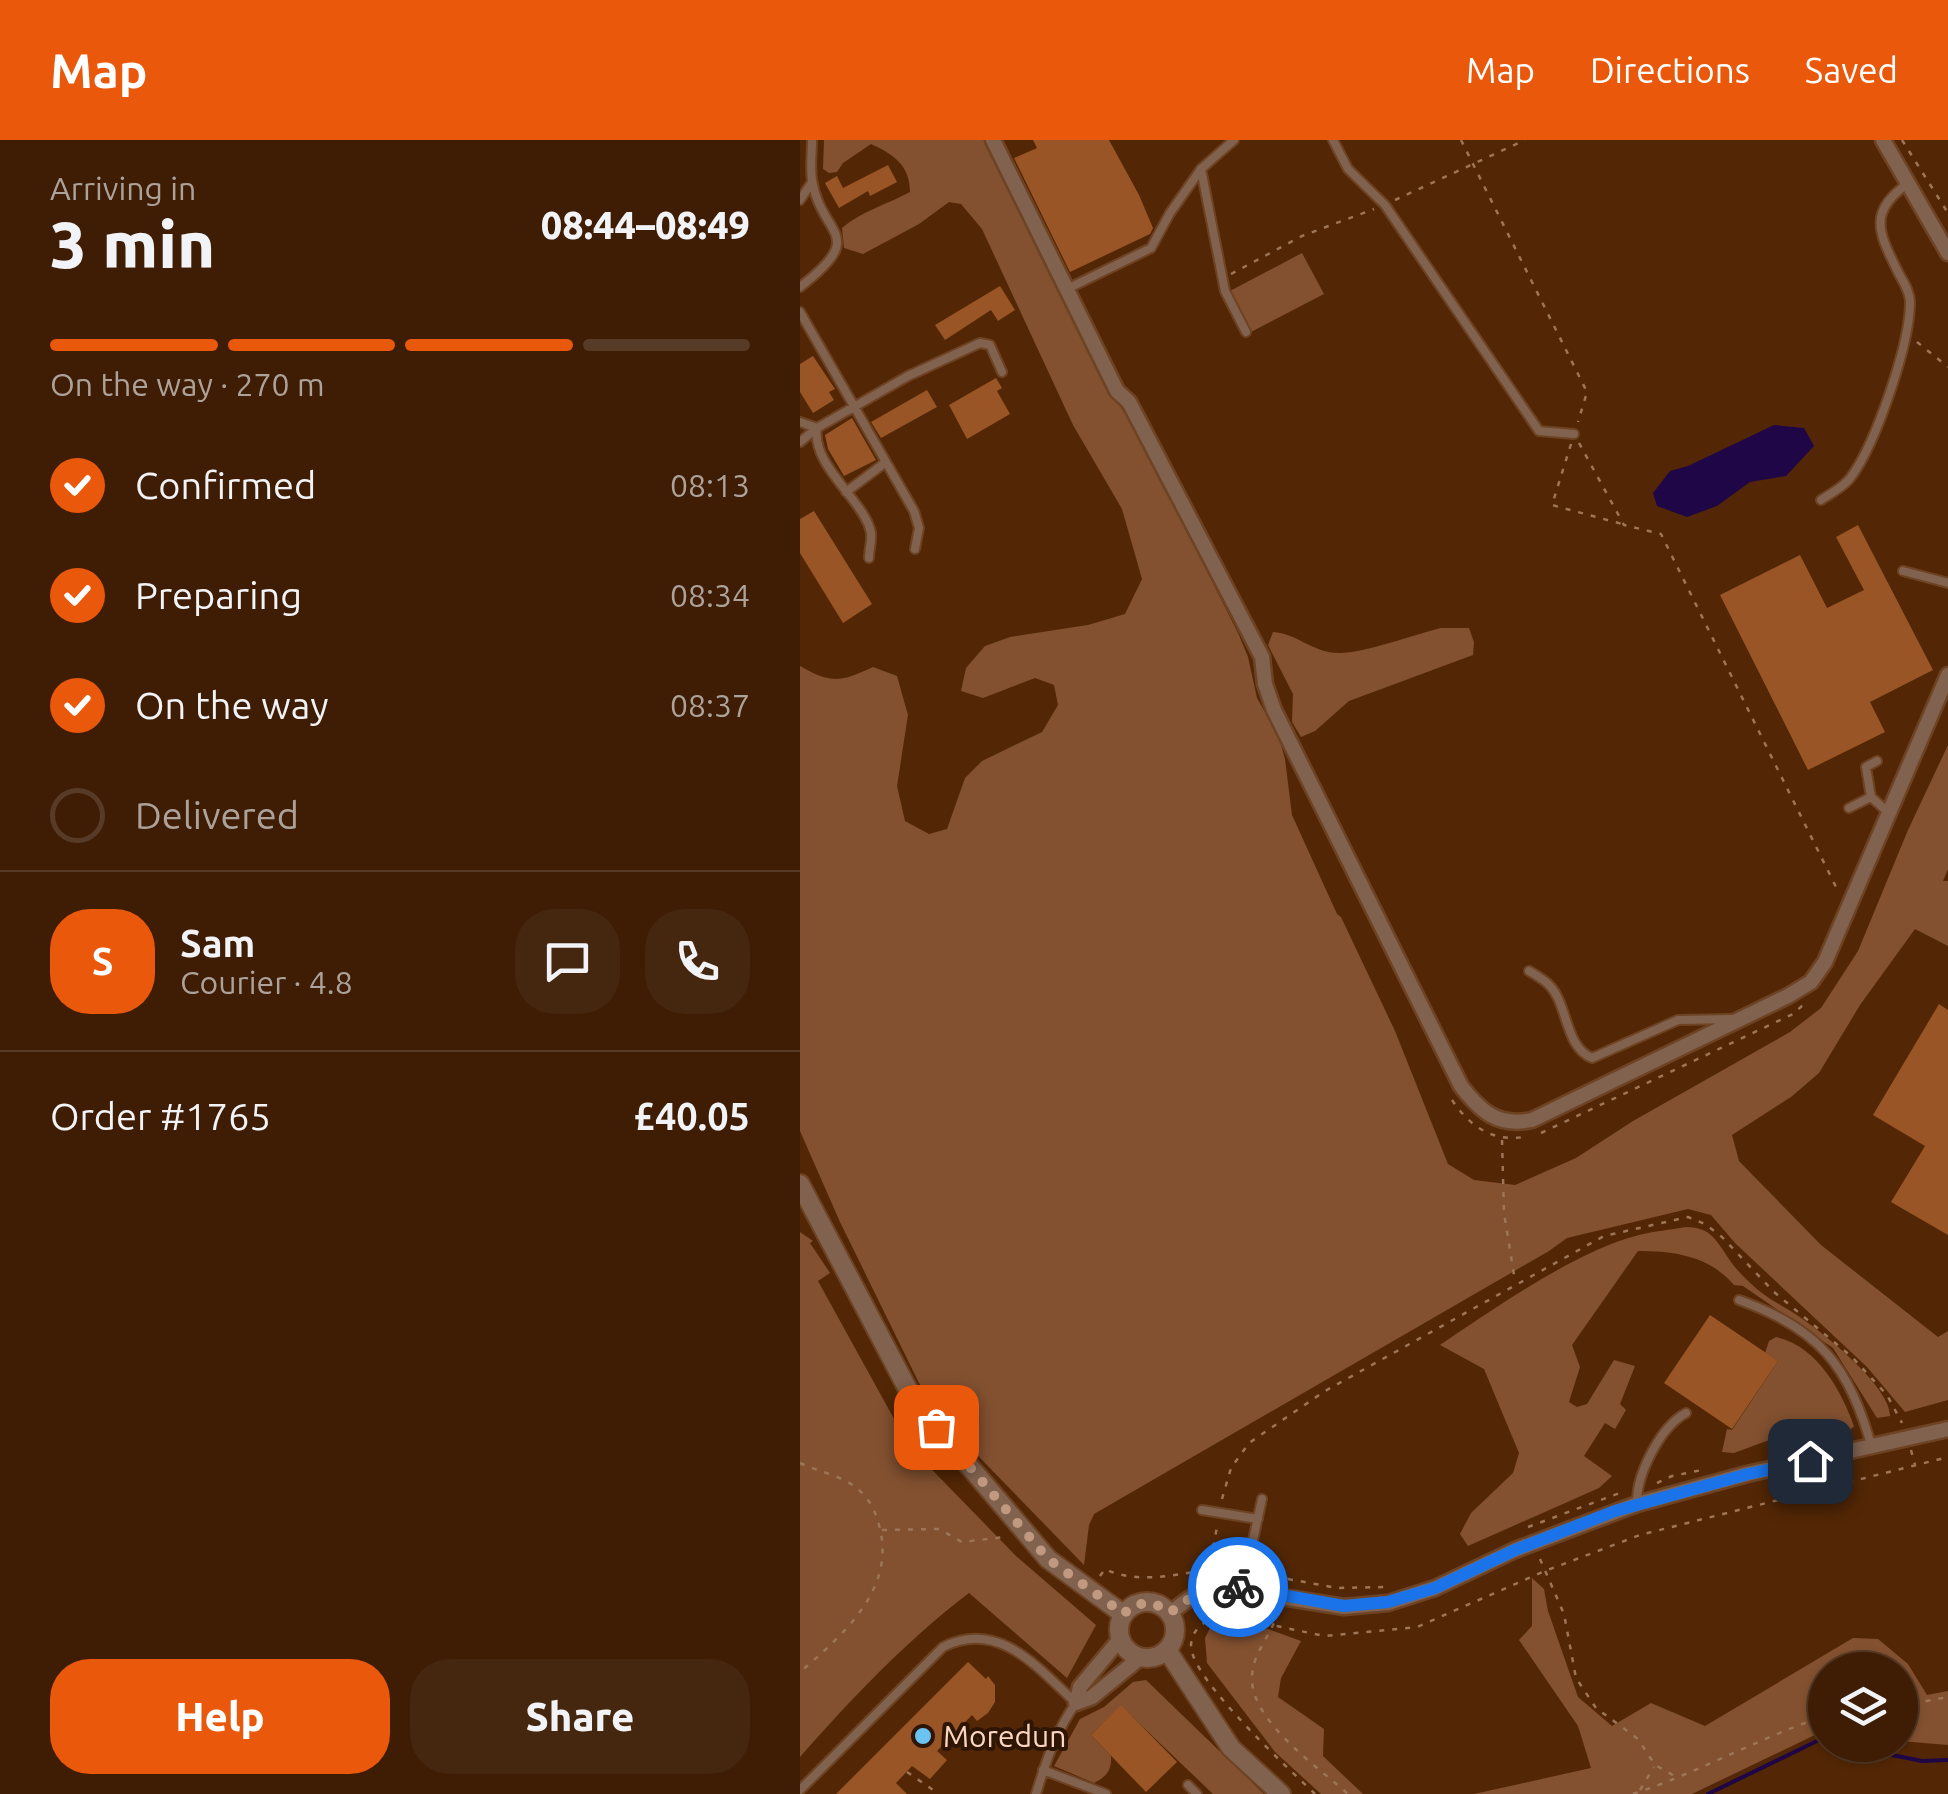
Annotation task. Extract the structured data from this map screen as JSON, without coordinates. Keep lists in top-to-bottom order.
{
  "places": ["Moredun"],
  "page": {
    "header": "Map",
    "nav": ["Map", "Directions", "Saved"],
    "heading": ["3 min", "Arriving in", "08:44–08:49"],
    "panel": [
      "Sam",
      "Courier · 4.8",
      "Order #1765",
      "£40.05"
    ],
    "bar": "On the way · 270 m",
    "list": [
      ["Confirmed", "08:13"],
      ["Preparing", "08:34"],
      ["On the way", "08:37"],
      "Delivered"
    ],
    "round": "S",
    "buttons": ["Help", "Share"]
  }
}
